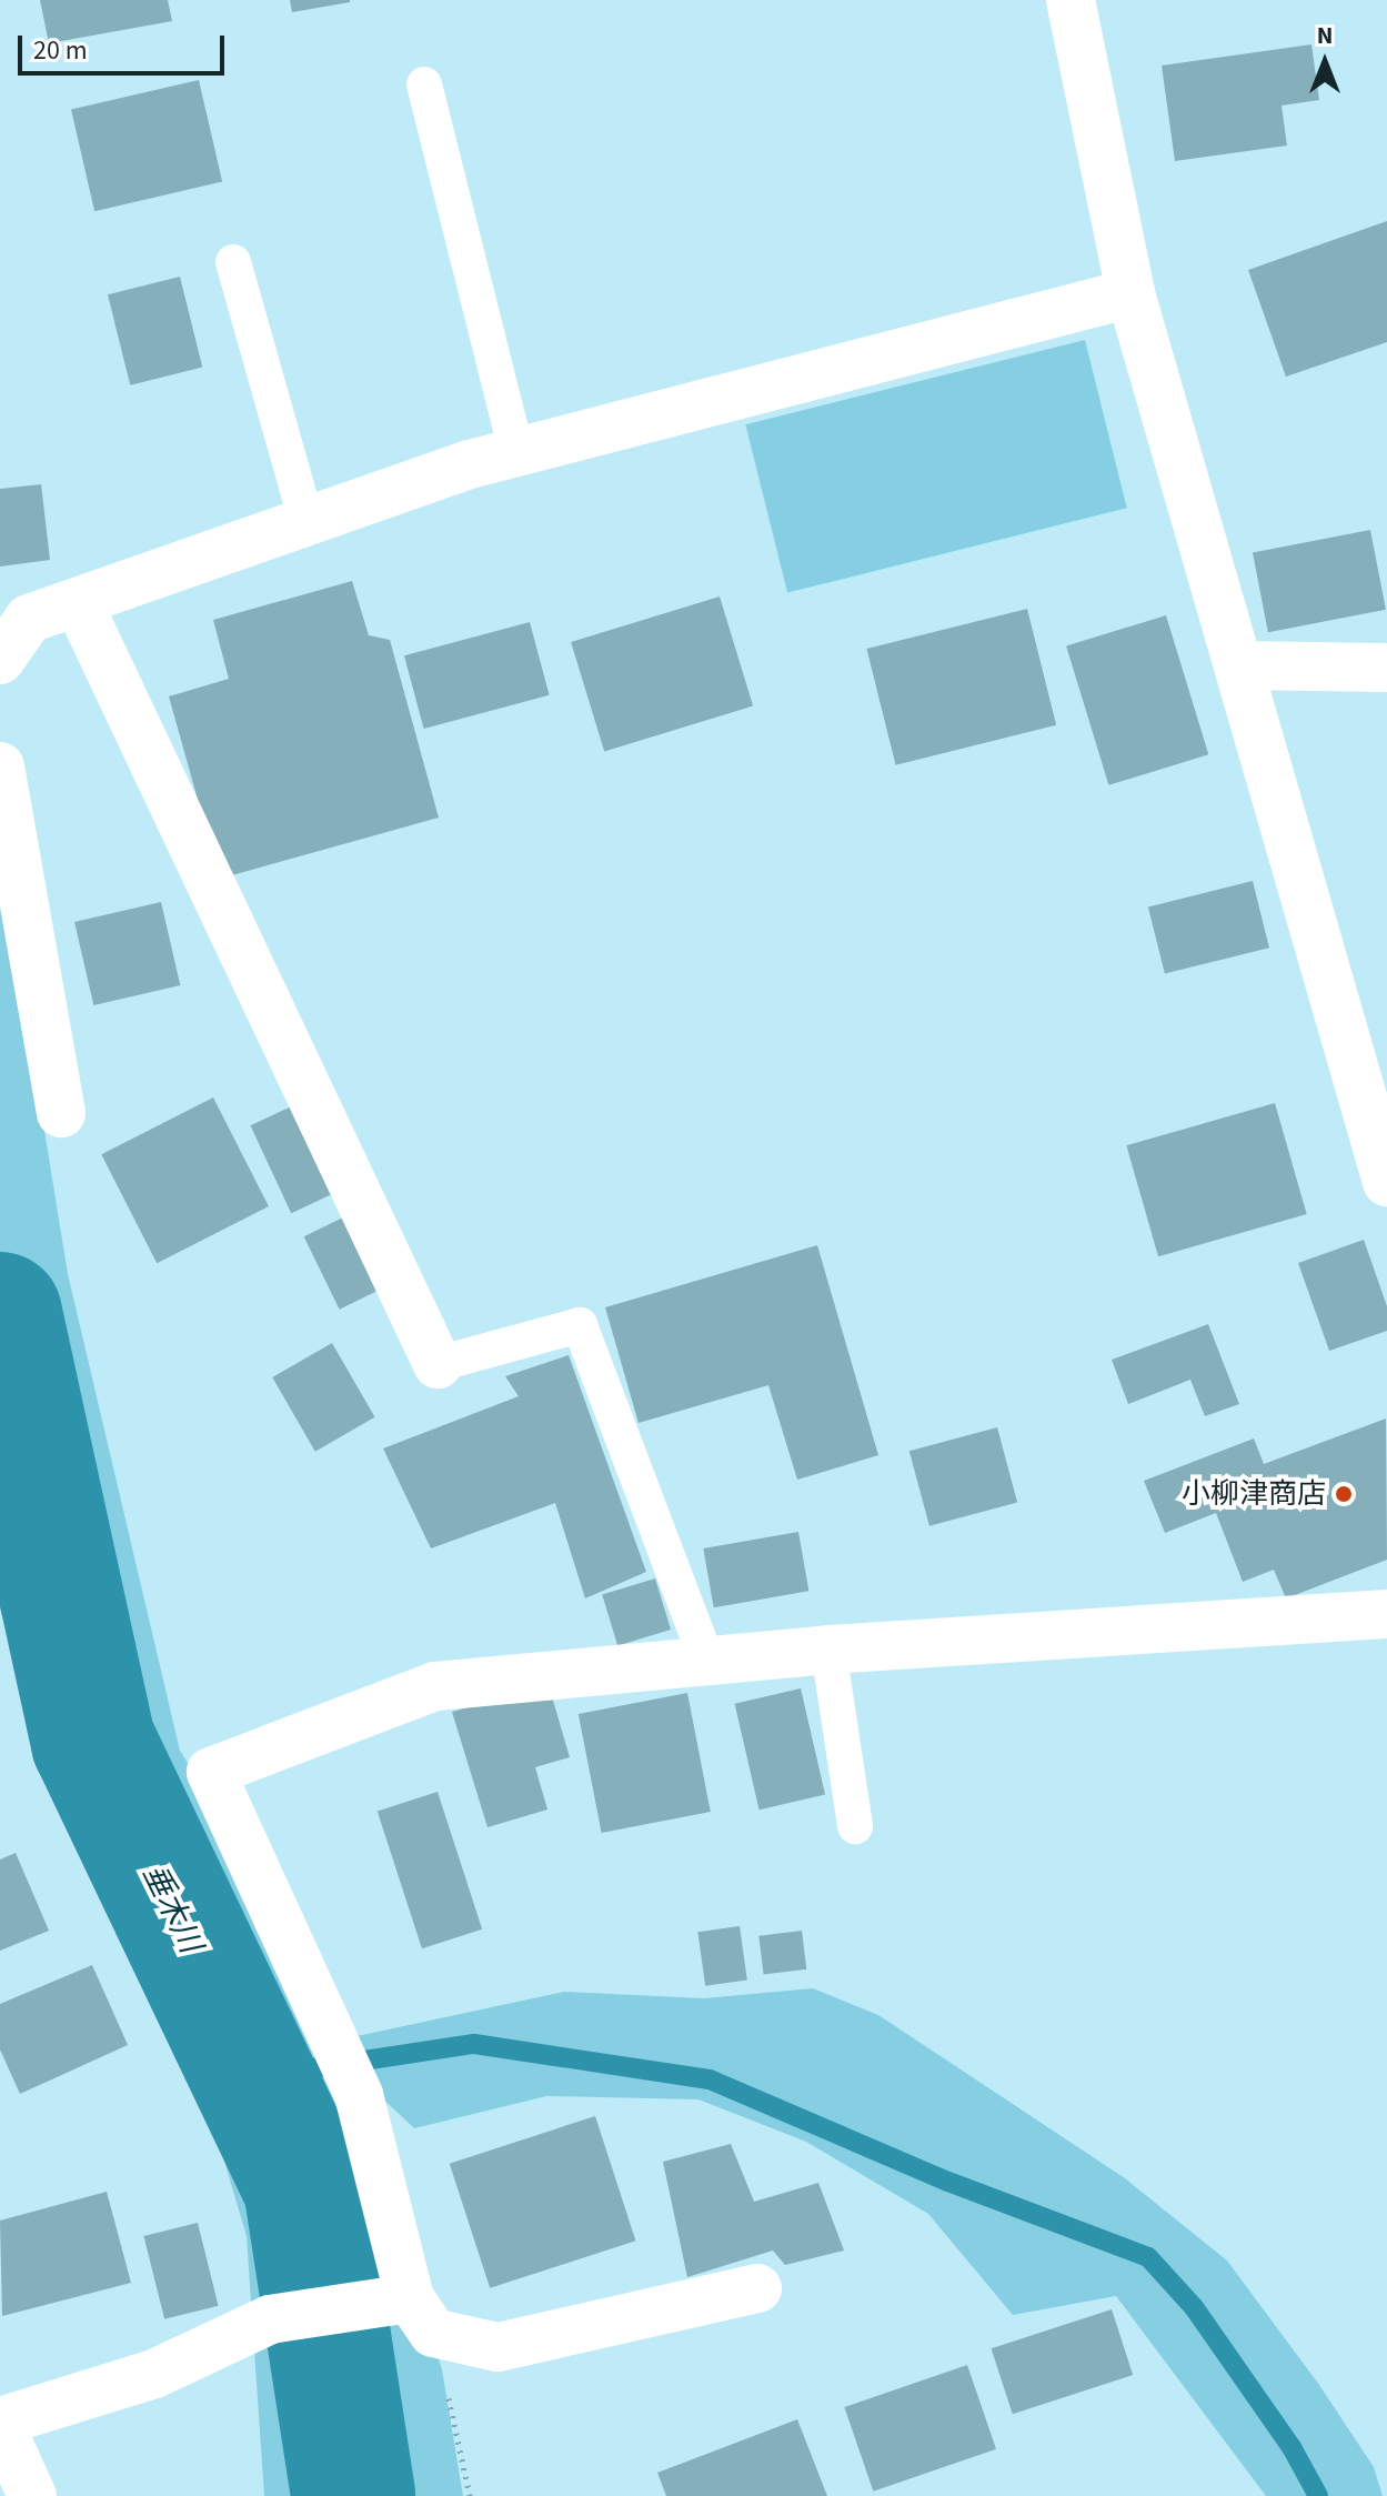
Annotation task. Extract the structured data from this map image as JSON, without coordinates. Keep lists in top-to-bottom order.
{
  "water": ["垂木川"],
  "places": ["小柳津商店"],
  "scale_bar": "20 m",
  "north": "top"
}
